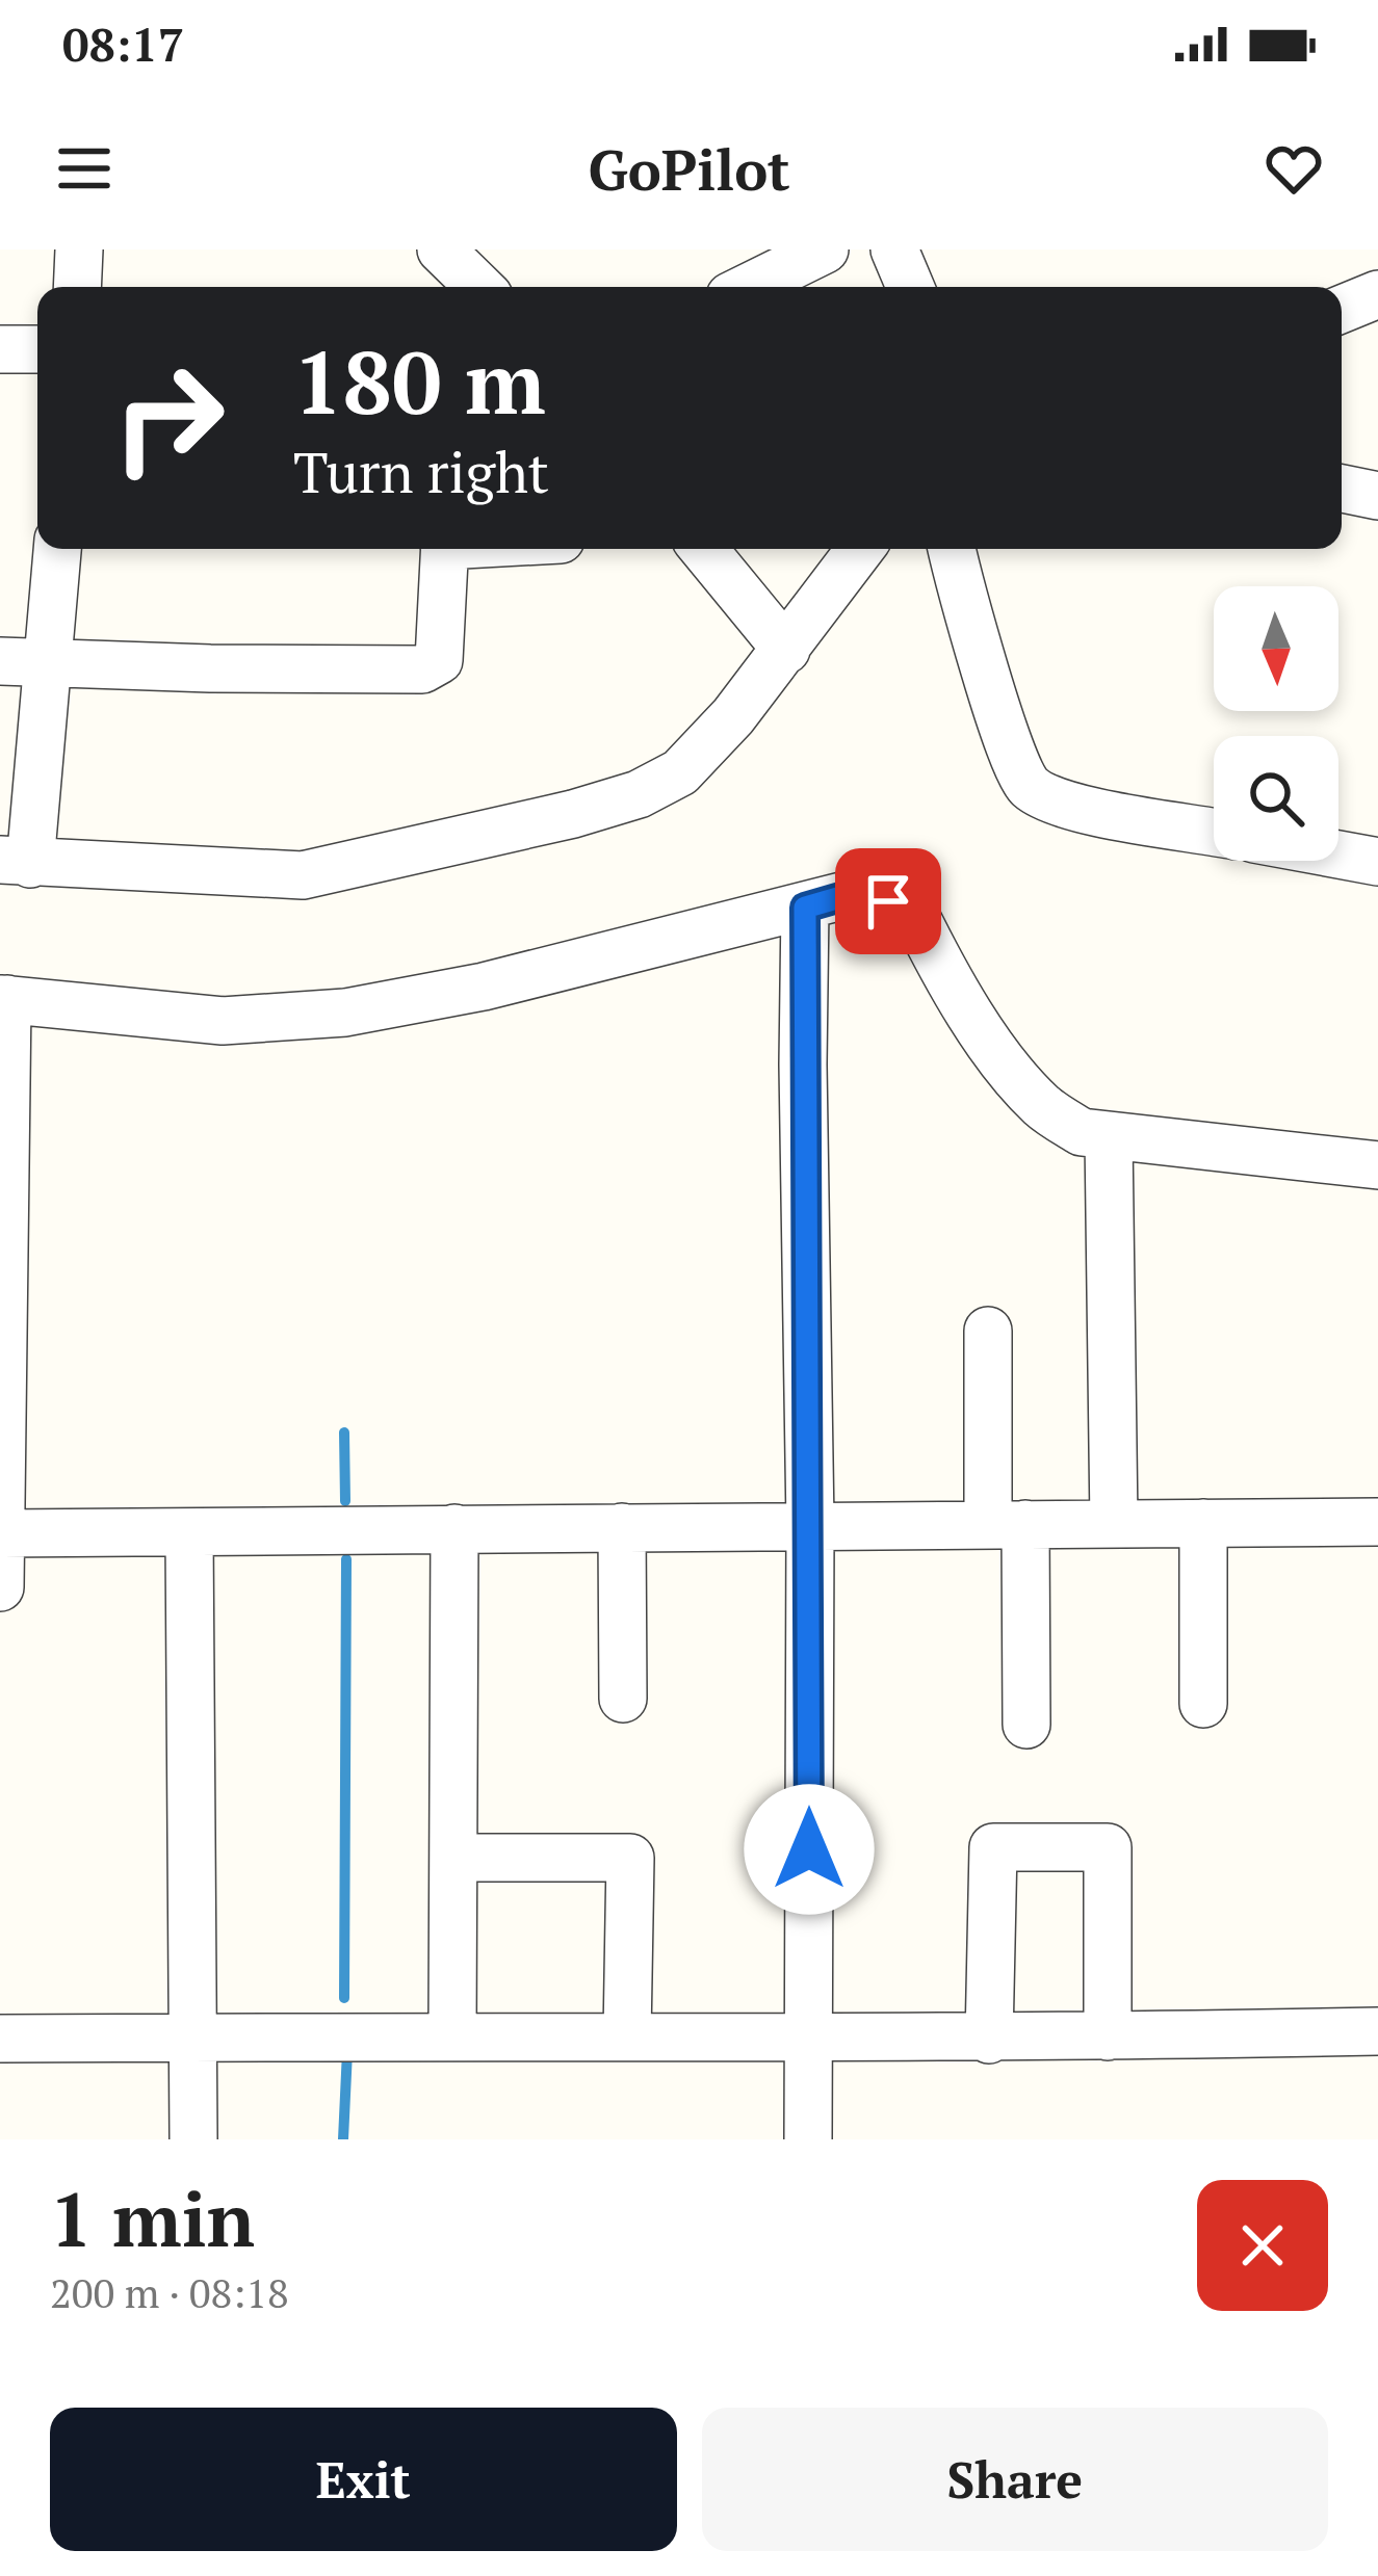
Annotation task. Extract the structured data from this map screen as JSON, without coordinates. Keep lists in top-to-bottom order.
{
  "north": "bottom",
  "page": {
    "status": "08:17",
    "header": "GoPilot",
    "turn": ["180 m", "Turn right"],
    "heading": ["1 min", "200 m · 08:18"],
    "buttons": ["Exit", "Share"]
  }
}
